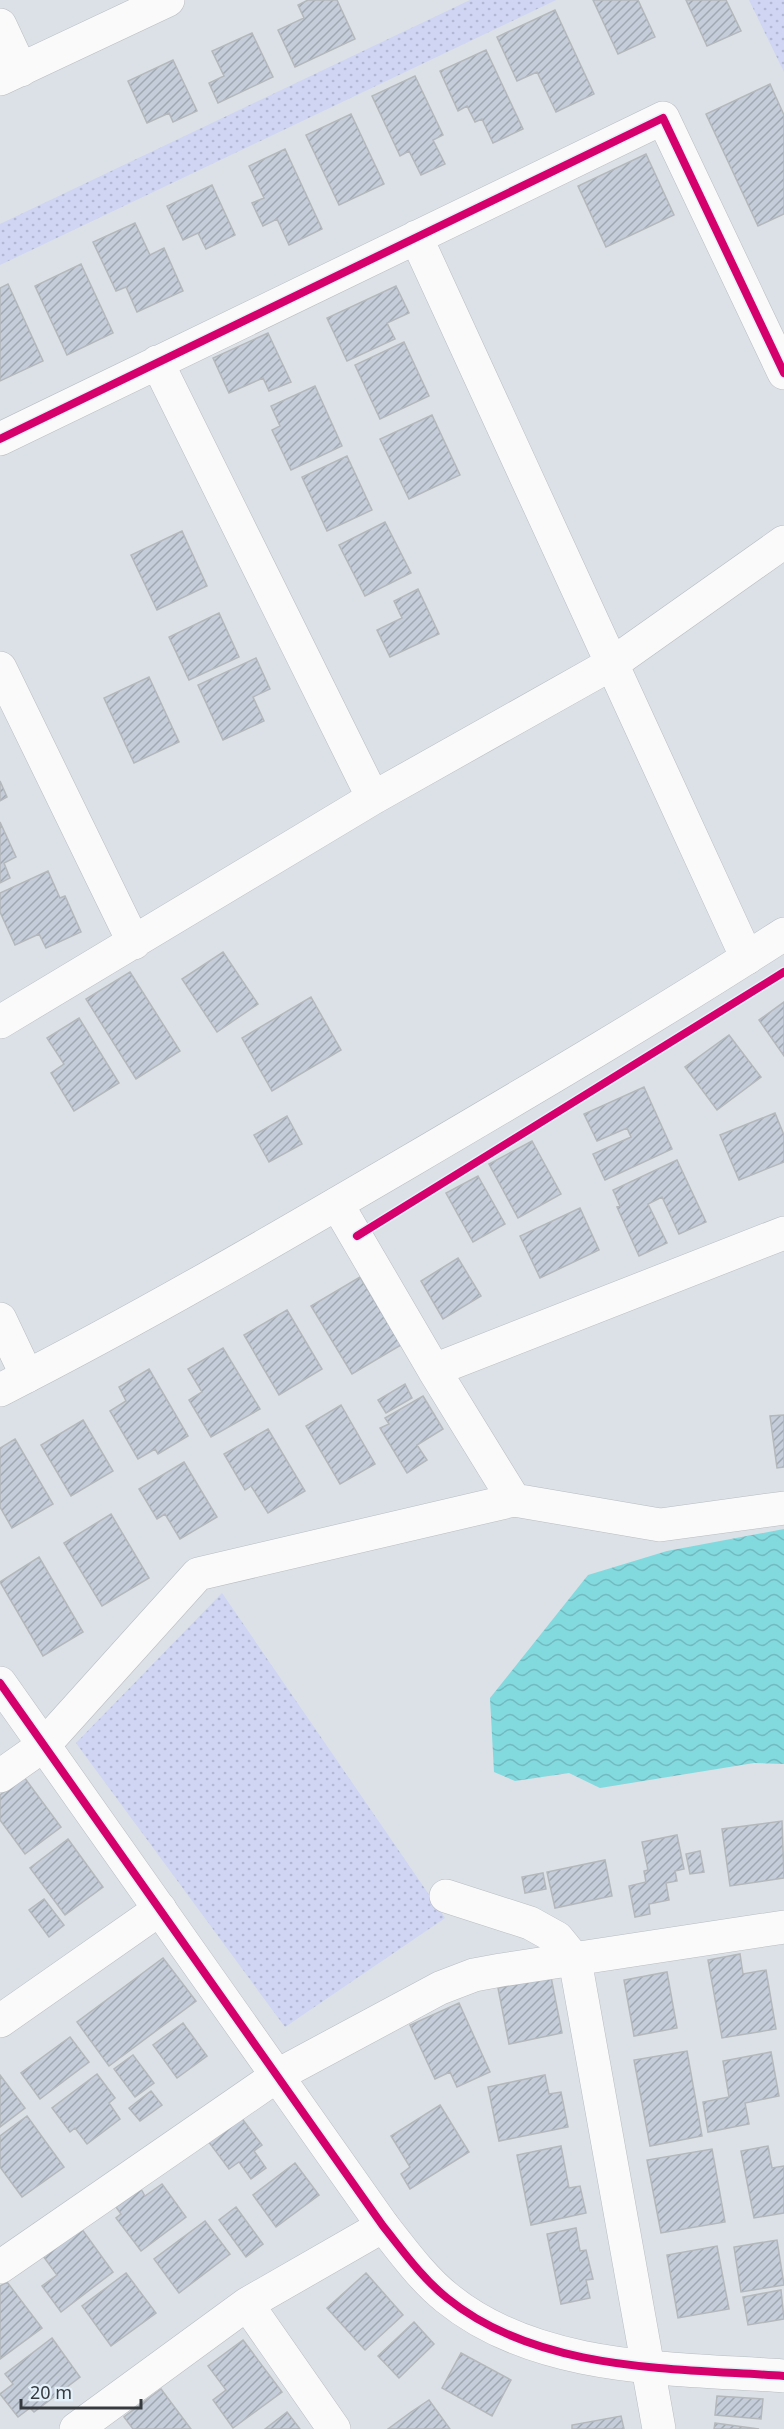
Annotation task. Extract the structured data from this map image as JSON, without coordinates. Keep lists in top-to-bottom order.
{
  "scale_bar": "20 m"
}
